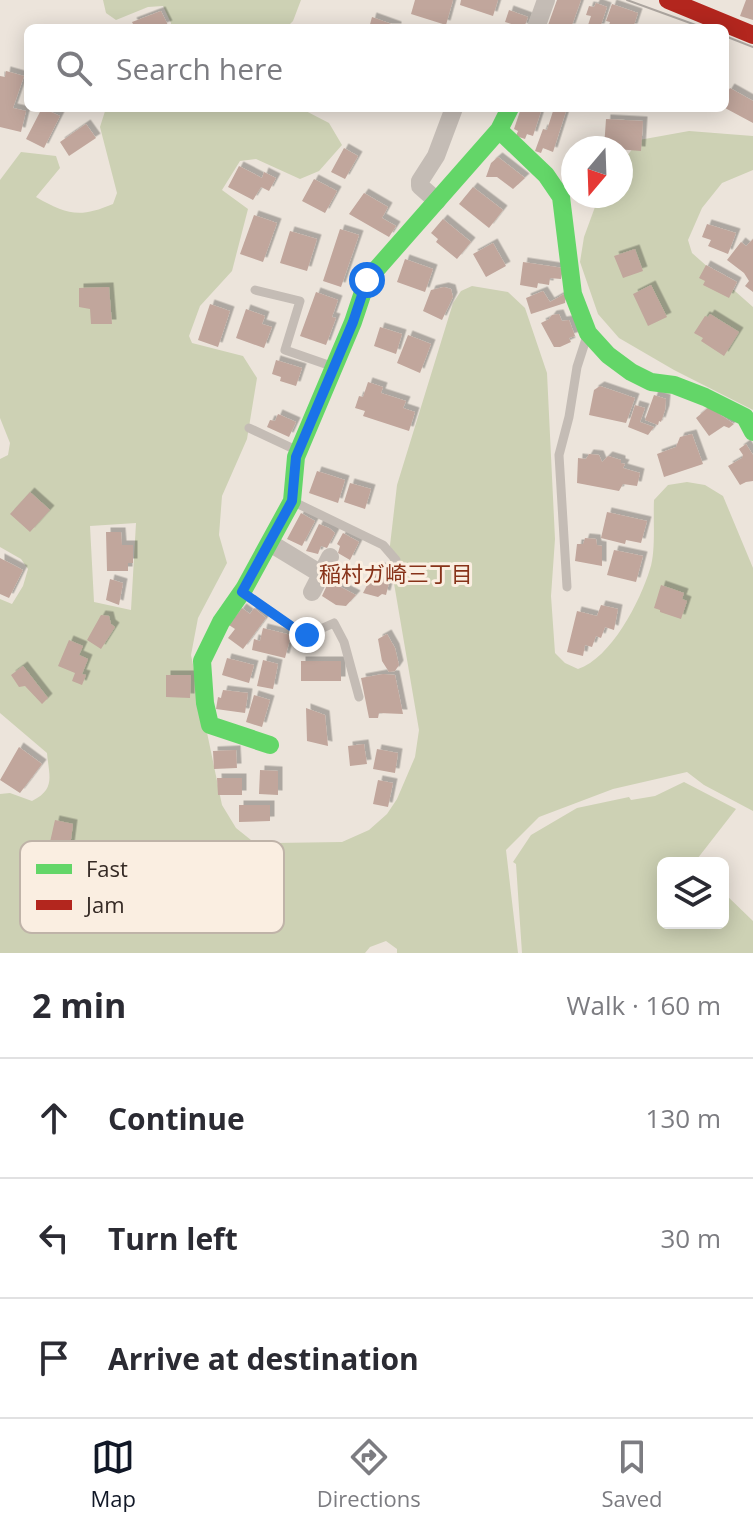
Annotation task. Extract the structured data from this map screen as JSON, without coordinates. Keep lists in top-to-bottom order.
{
  "districts": ["稲村ガ崎三丁目"],
  "legend": ["Fast", "Jam"],
  "north": "bottom",
  "page": {
    "search": "Search here",
    "heading": ["2 min", "Walk · 160 m"],
    "list": [
      ["Continue", "130 m"],
      ["Turn left", "30 m"],
      "Arrive at destination"
    ],
    "nav": ["Map", "Directions", "Saved"]
  }
}
